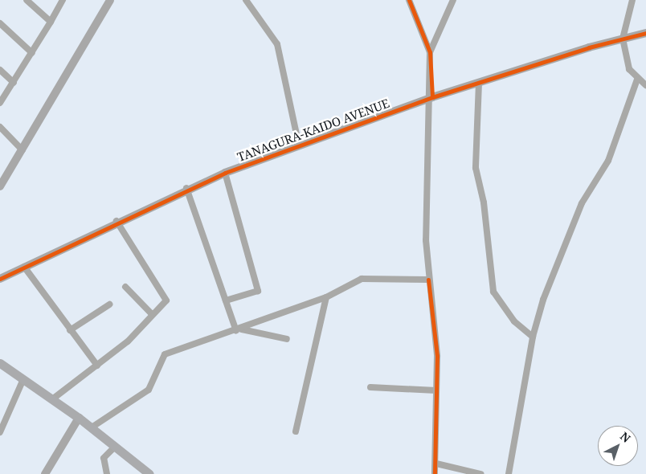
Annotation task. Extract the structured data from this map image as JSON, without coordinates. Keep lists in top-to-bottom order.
{
  "streets": {
    "street": ["TANAGURA-KAIDO AVENUE"]
  },
  "north": "top right"
}
